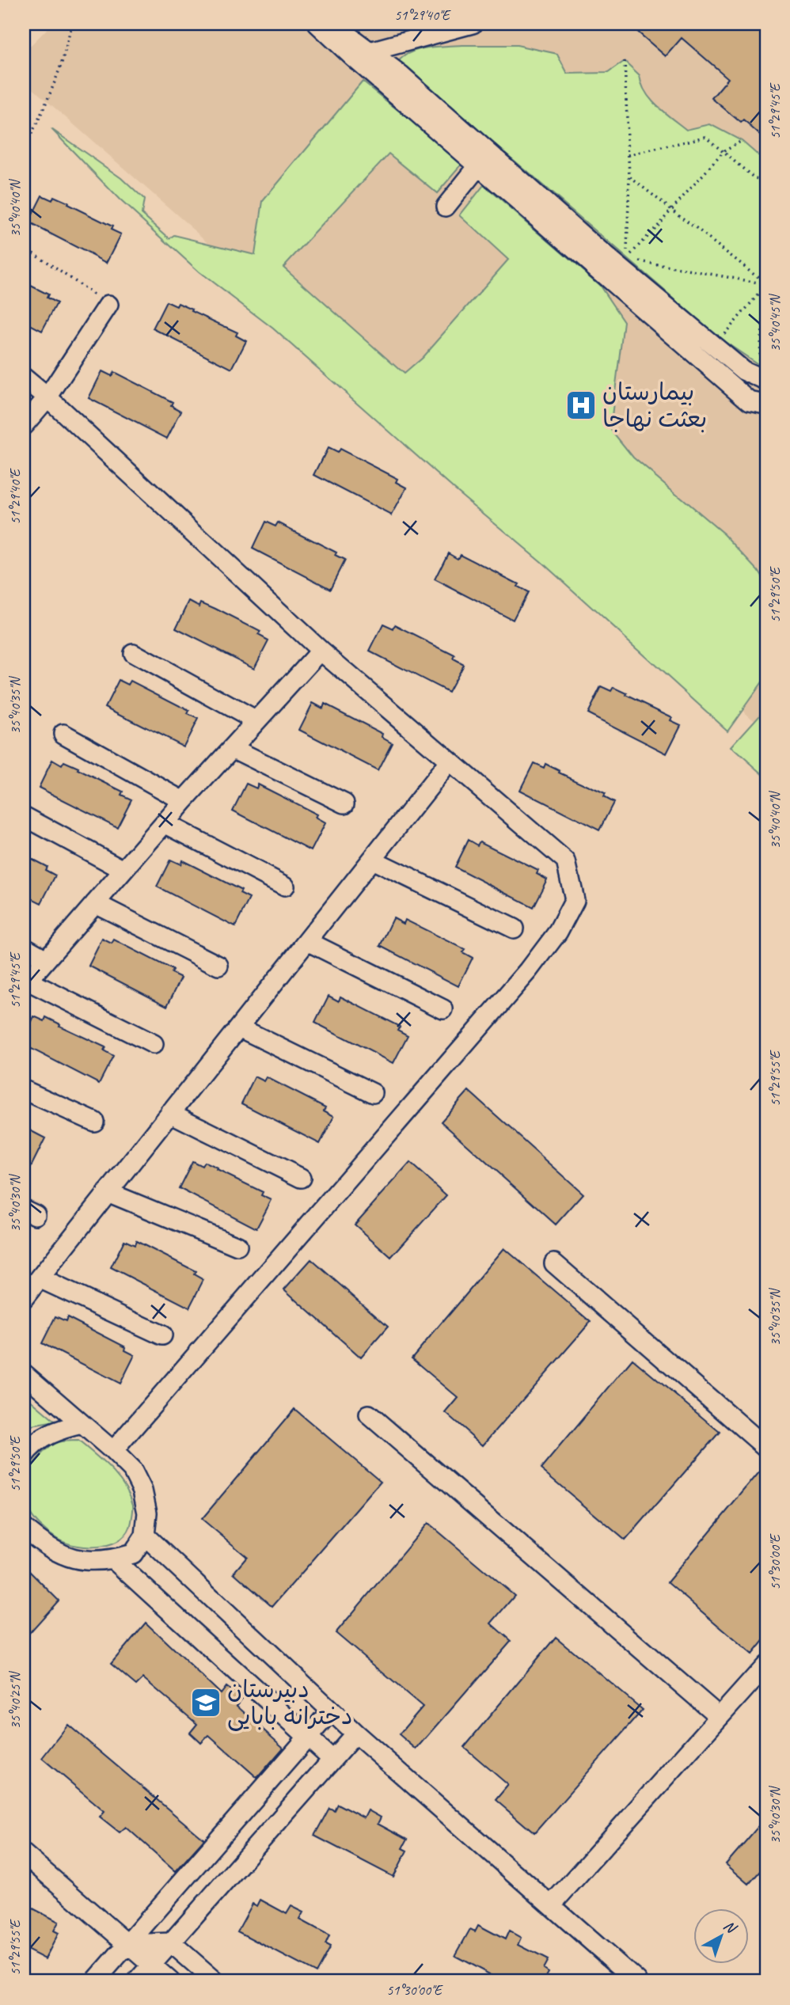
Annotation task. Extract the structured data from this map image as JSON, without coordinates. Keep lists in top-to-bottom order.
{
  "places": {
    "hospital": ["بیمارستان بعثت نهاجا"],
    "school or university": ["دبیرستان دخترانه بابایی"]
  },
  "north": "top right",
  "coordinates": [
    "51°29'40\"E",
    "51°29'45\"E",
    "35°40'40\"N",
    "35°40'45\"N",
    "51°29'50\"E",
    "35°40'35\"N",
    "51°29'55\"E",
    "35°40'30\"N",
    "51°30'00\"E",
    "35°40'25\"N"
  ]
}
